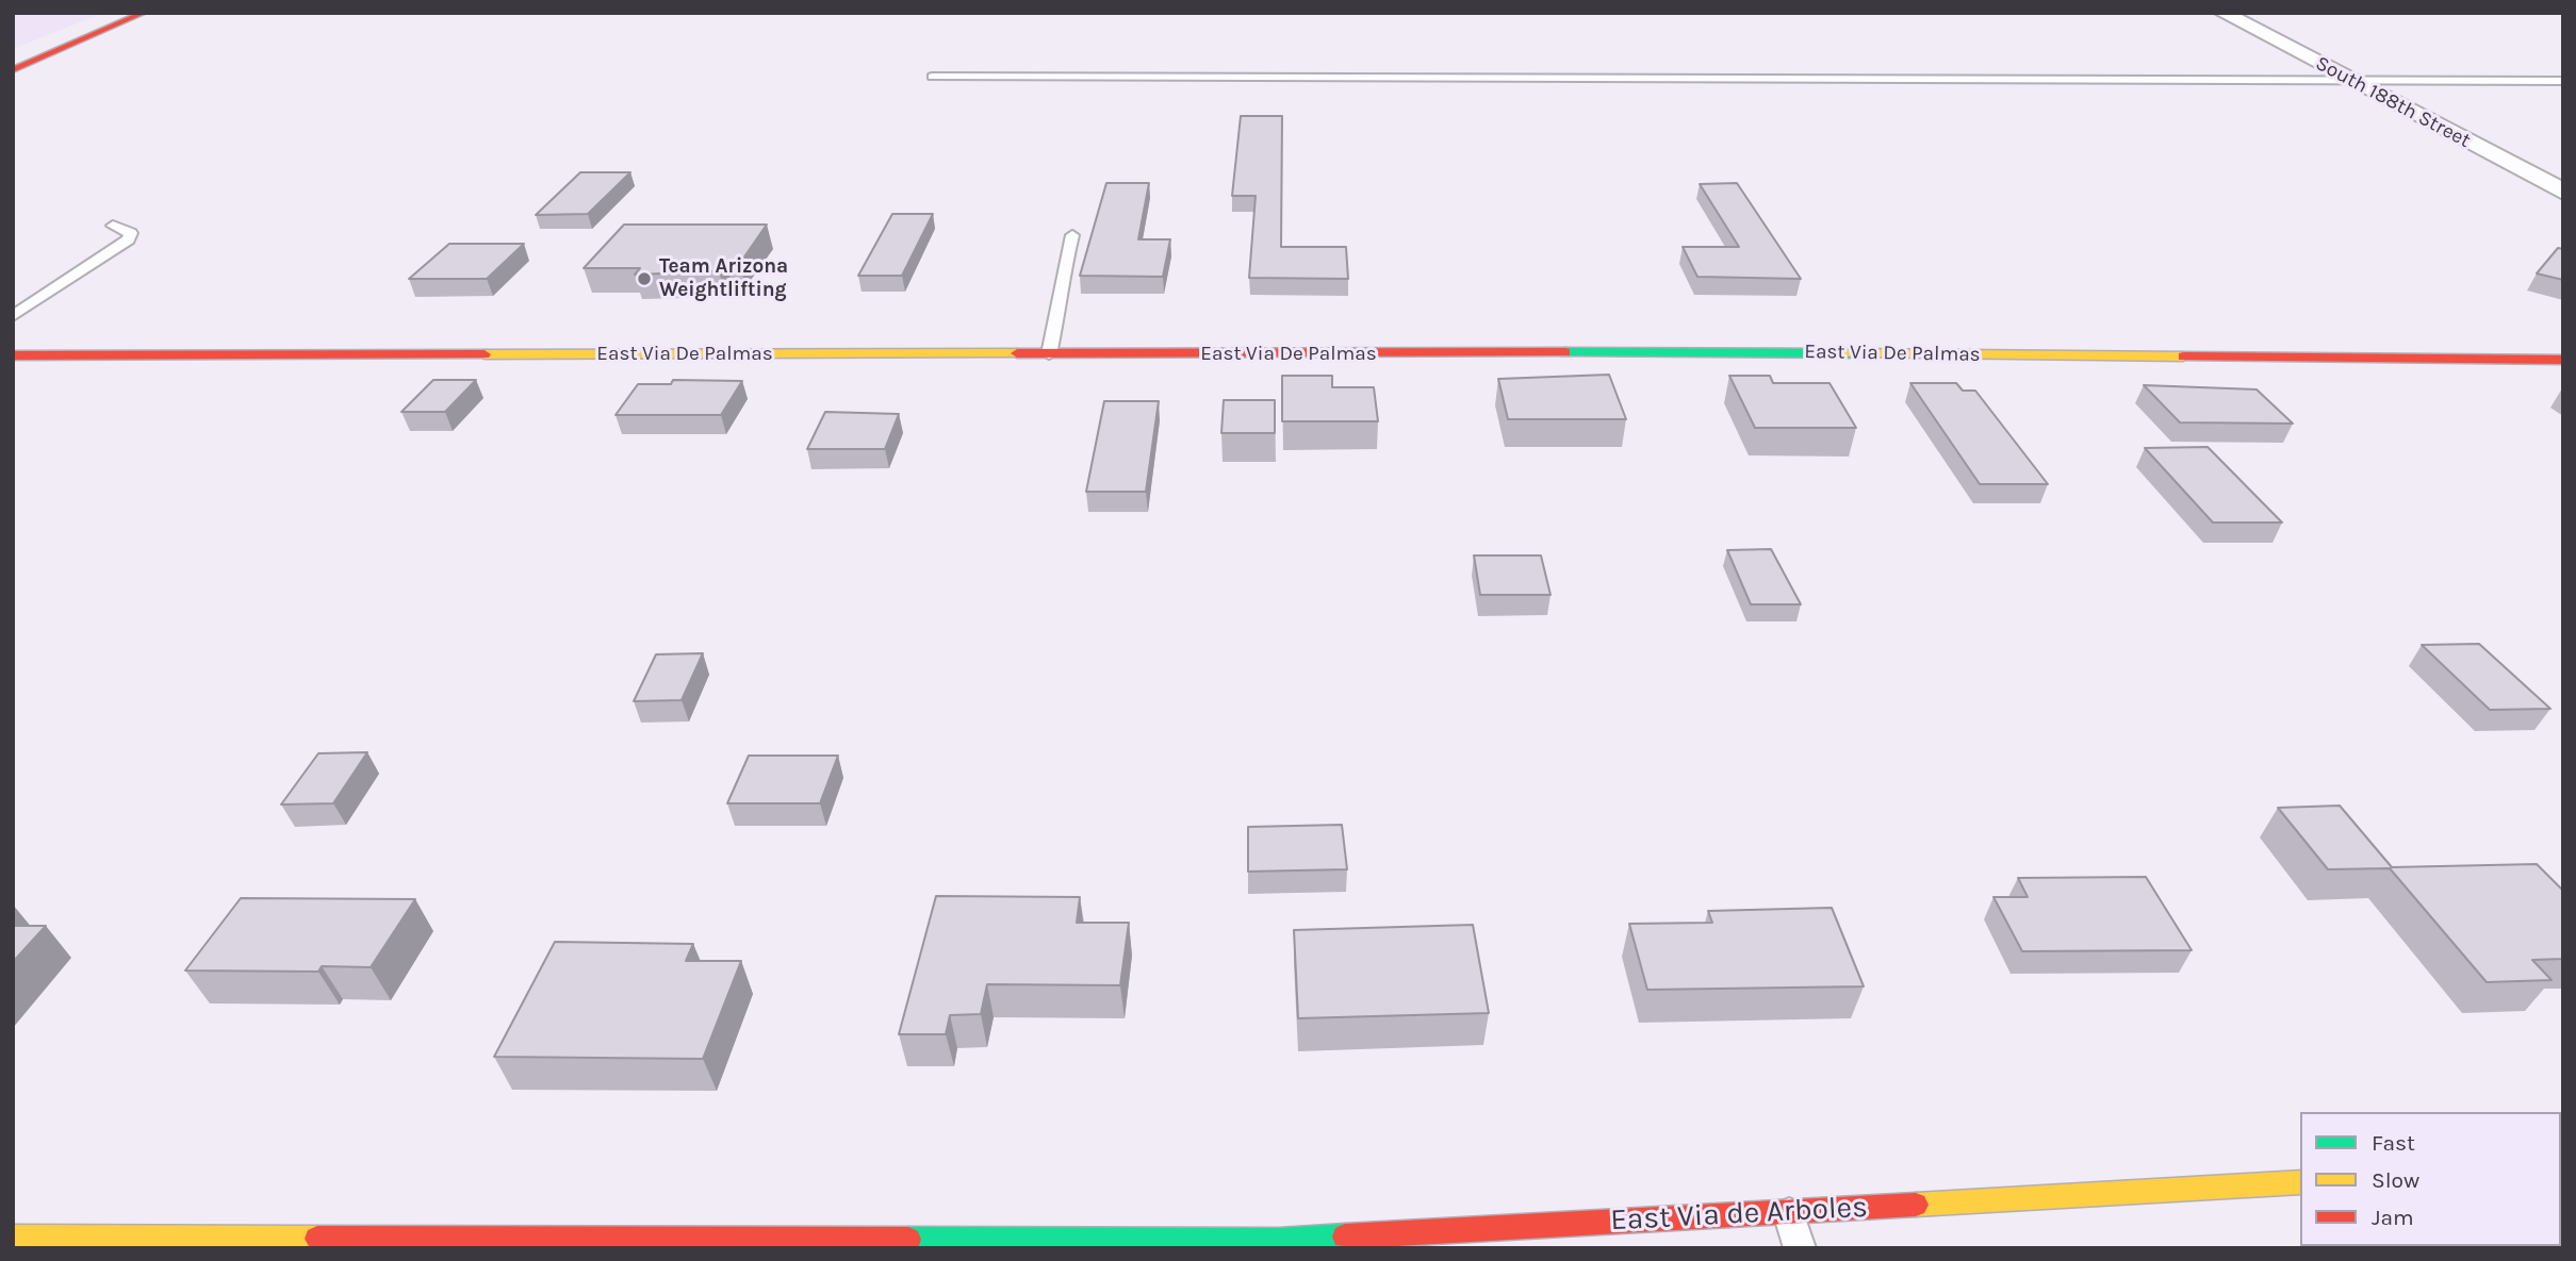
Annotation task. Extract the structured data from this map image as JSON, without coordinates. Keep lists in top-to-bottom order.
{
  "streets": {
    "street": ["South 188th Street", "East Via De Palmas", "East Via de Arboles"]
  },
  "places": ["Team Arizona Weightlifting"],
  "legend": ["Fast", "Slow", "Jam"]
}
